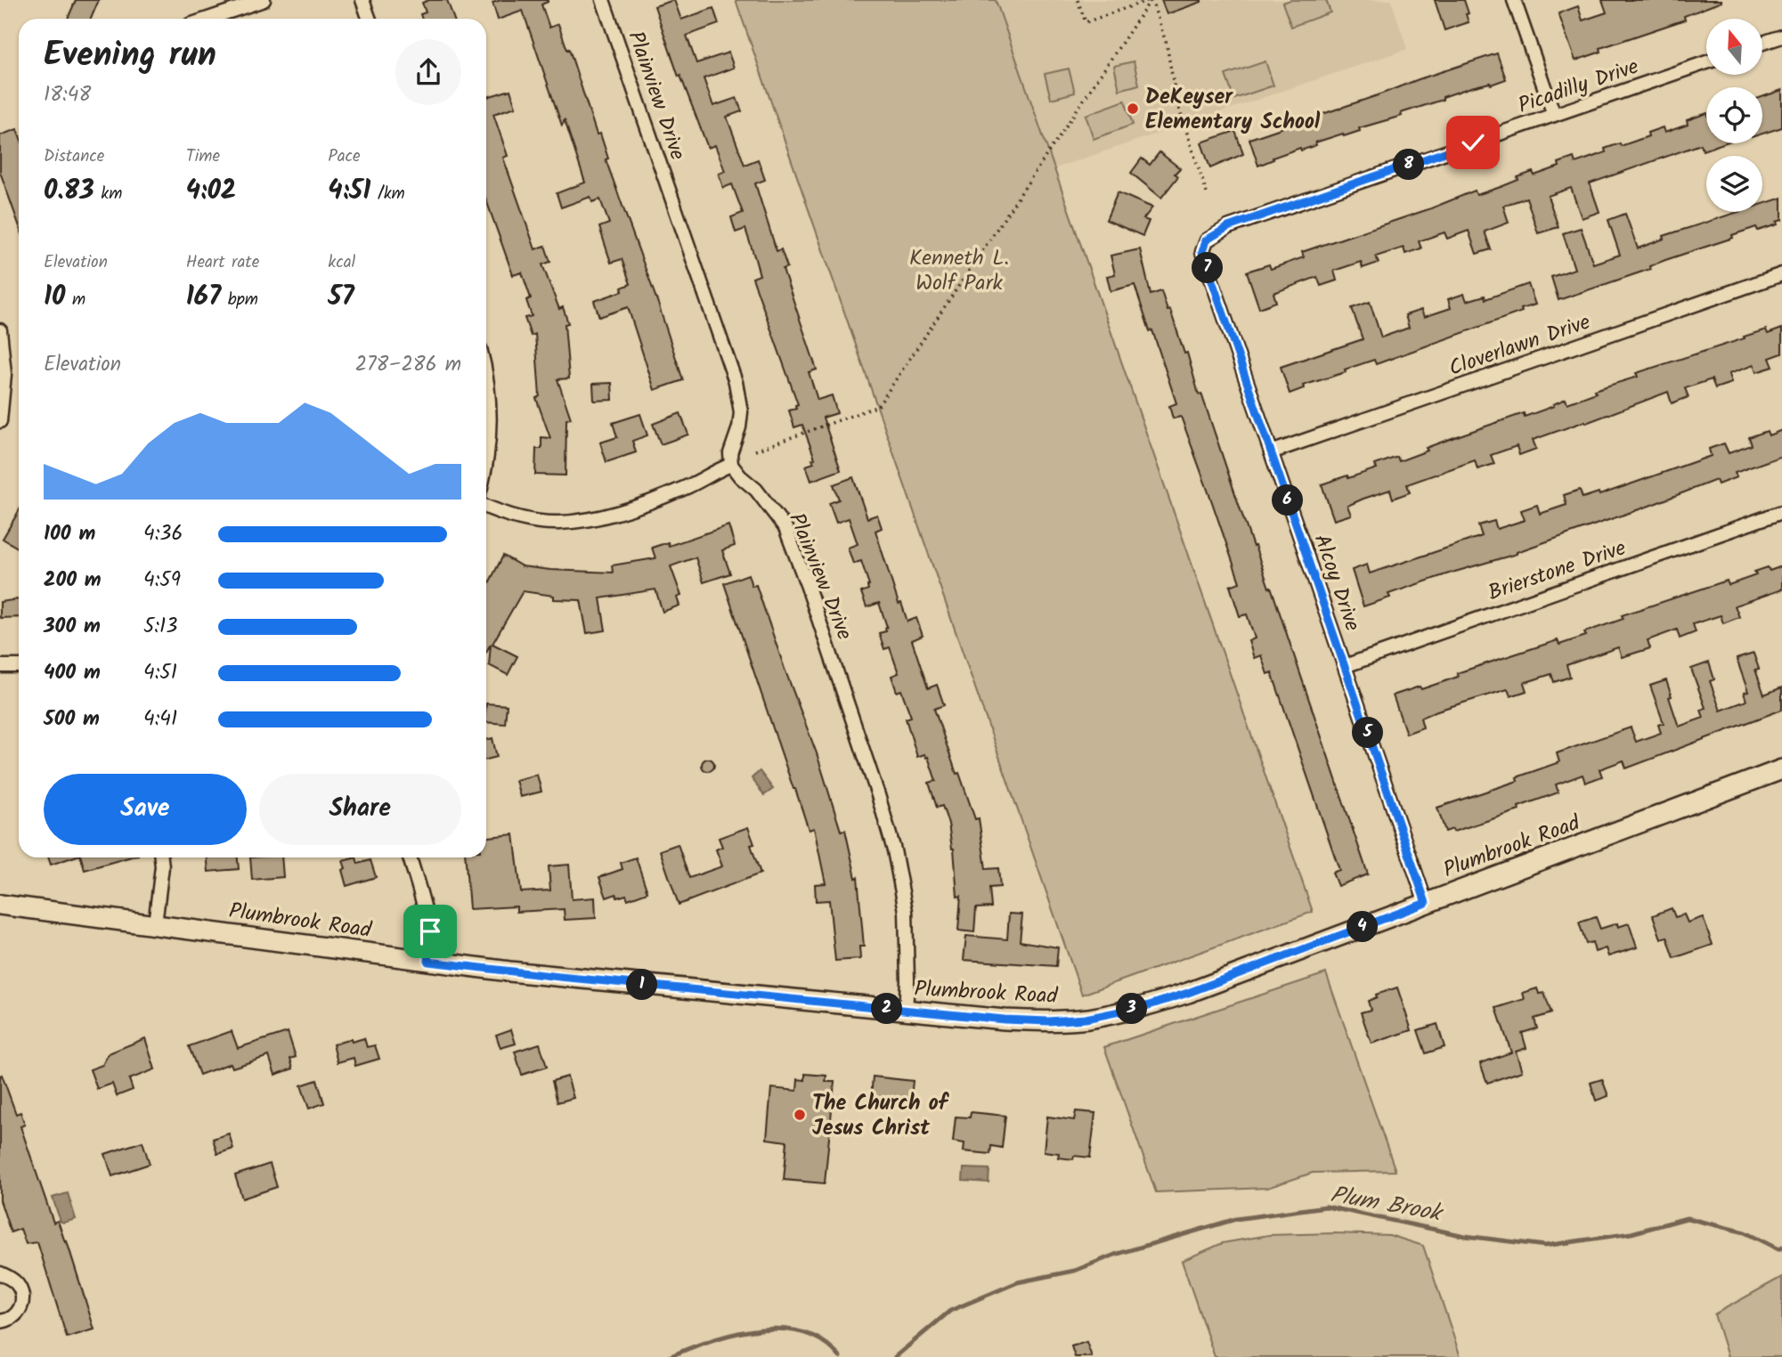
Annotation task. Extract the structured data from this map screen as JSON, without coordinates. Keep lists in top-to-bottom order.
{
  "streets": {
    "street": [
      "Picadilly Drive",
      "Plainview Drive",
      "Cloverlawn Drive",
      "Brierstone Drive",
      "Alcoy Drive",
      "Plumbrook Road"
    ]
  },
  "crossings": [
    ["Picadilly Drive", "Alcoy Drive"],
    ["Plainview Drive", "Plumbrook Road"],
    ["Cloverlawn Drive", "Alcoy Drive"],
    ["Brierstone Drive", "Alcoy Drive"],
    ["Alcoy Drive", "Plumbrook Road"]
  ],
  "water": ["Plum Brook"],
  "parks": ["Kenneth L. Wolf Park"],
  "places": ["DeKeyser Elementary School", "The Church of Jesus Christ"],
  "north": "top",
  "page": {
    "heading": ["Evening run", "18:48"],
    "stats": [
      ["Distance", "0.83 km"],
      ["Time", "4:02"],
      ["Pace", "4:51 /km"],
      ["Elevation", "10 m"],
      ["Heart rate", "167 bpm"],
      ["kcal", "57"]
    ],
    "pins": [
      "8",
      "7",
      "6",
      "5",
      "4",
      "1",
      "2",
      "3"
    ],
    "chart": ["Elevation", "278–286 m"],
    "list": [
      {
        "name": "100 m",
        "note": "4:36"
      },
      {
        "name": "200 m",
        "note": "4:59"
      },
      {
        "name": "300 m",
        "note": "5:13"
      },
      {
        "name": "400 m",
        "note": "4:51"
      },
      {
        "name": "500 m",
        "note": "4:41"
      }
    ],
    "buttons": ["Save", "Share"]
  }
}
